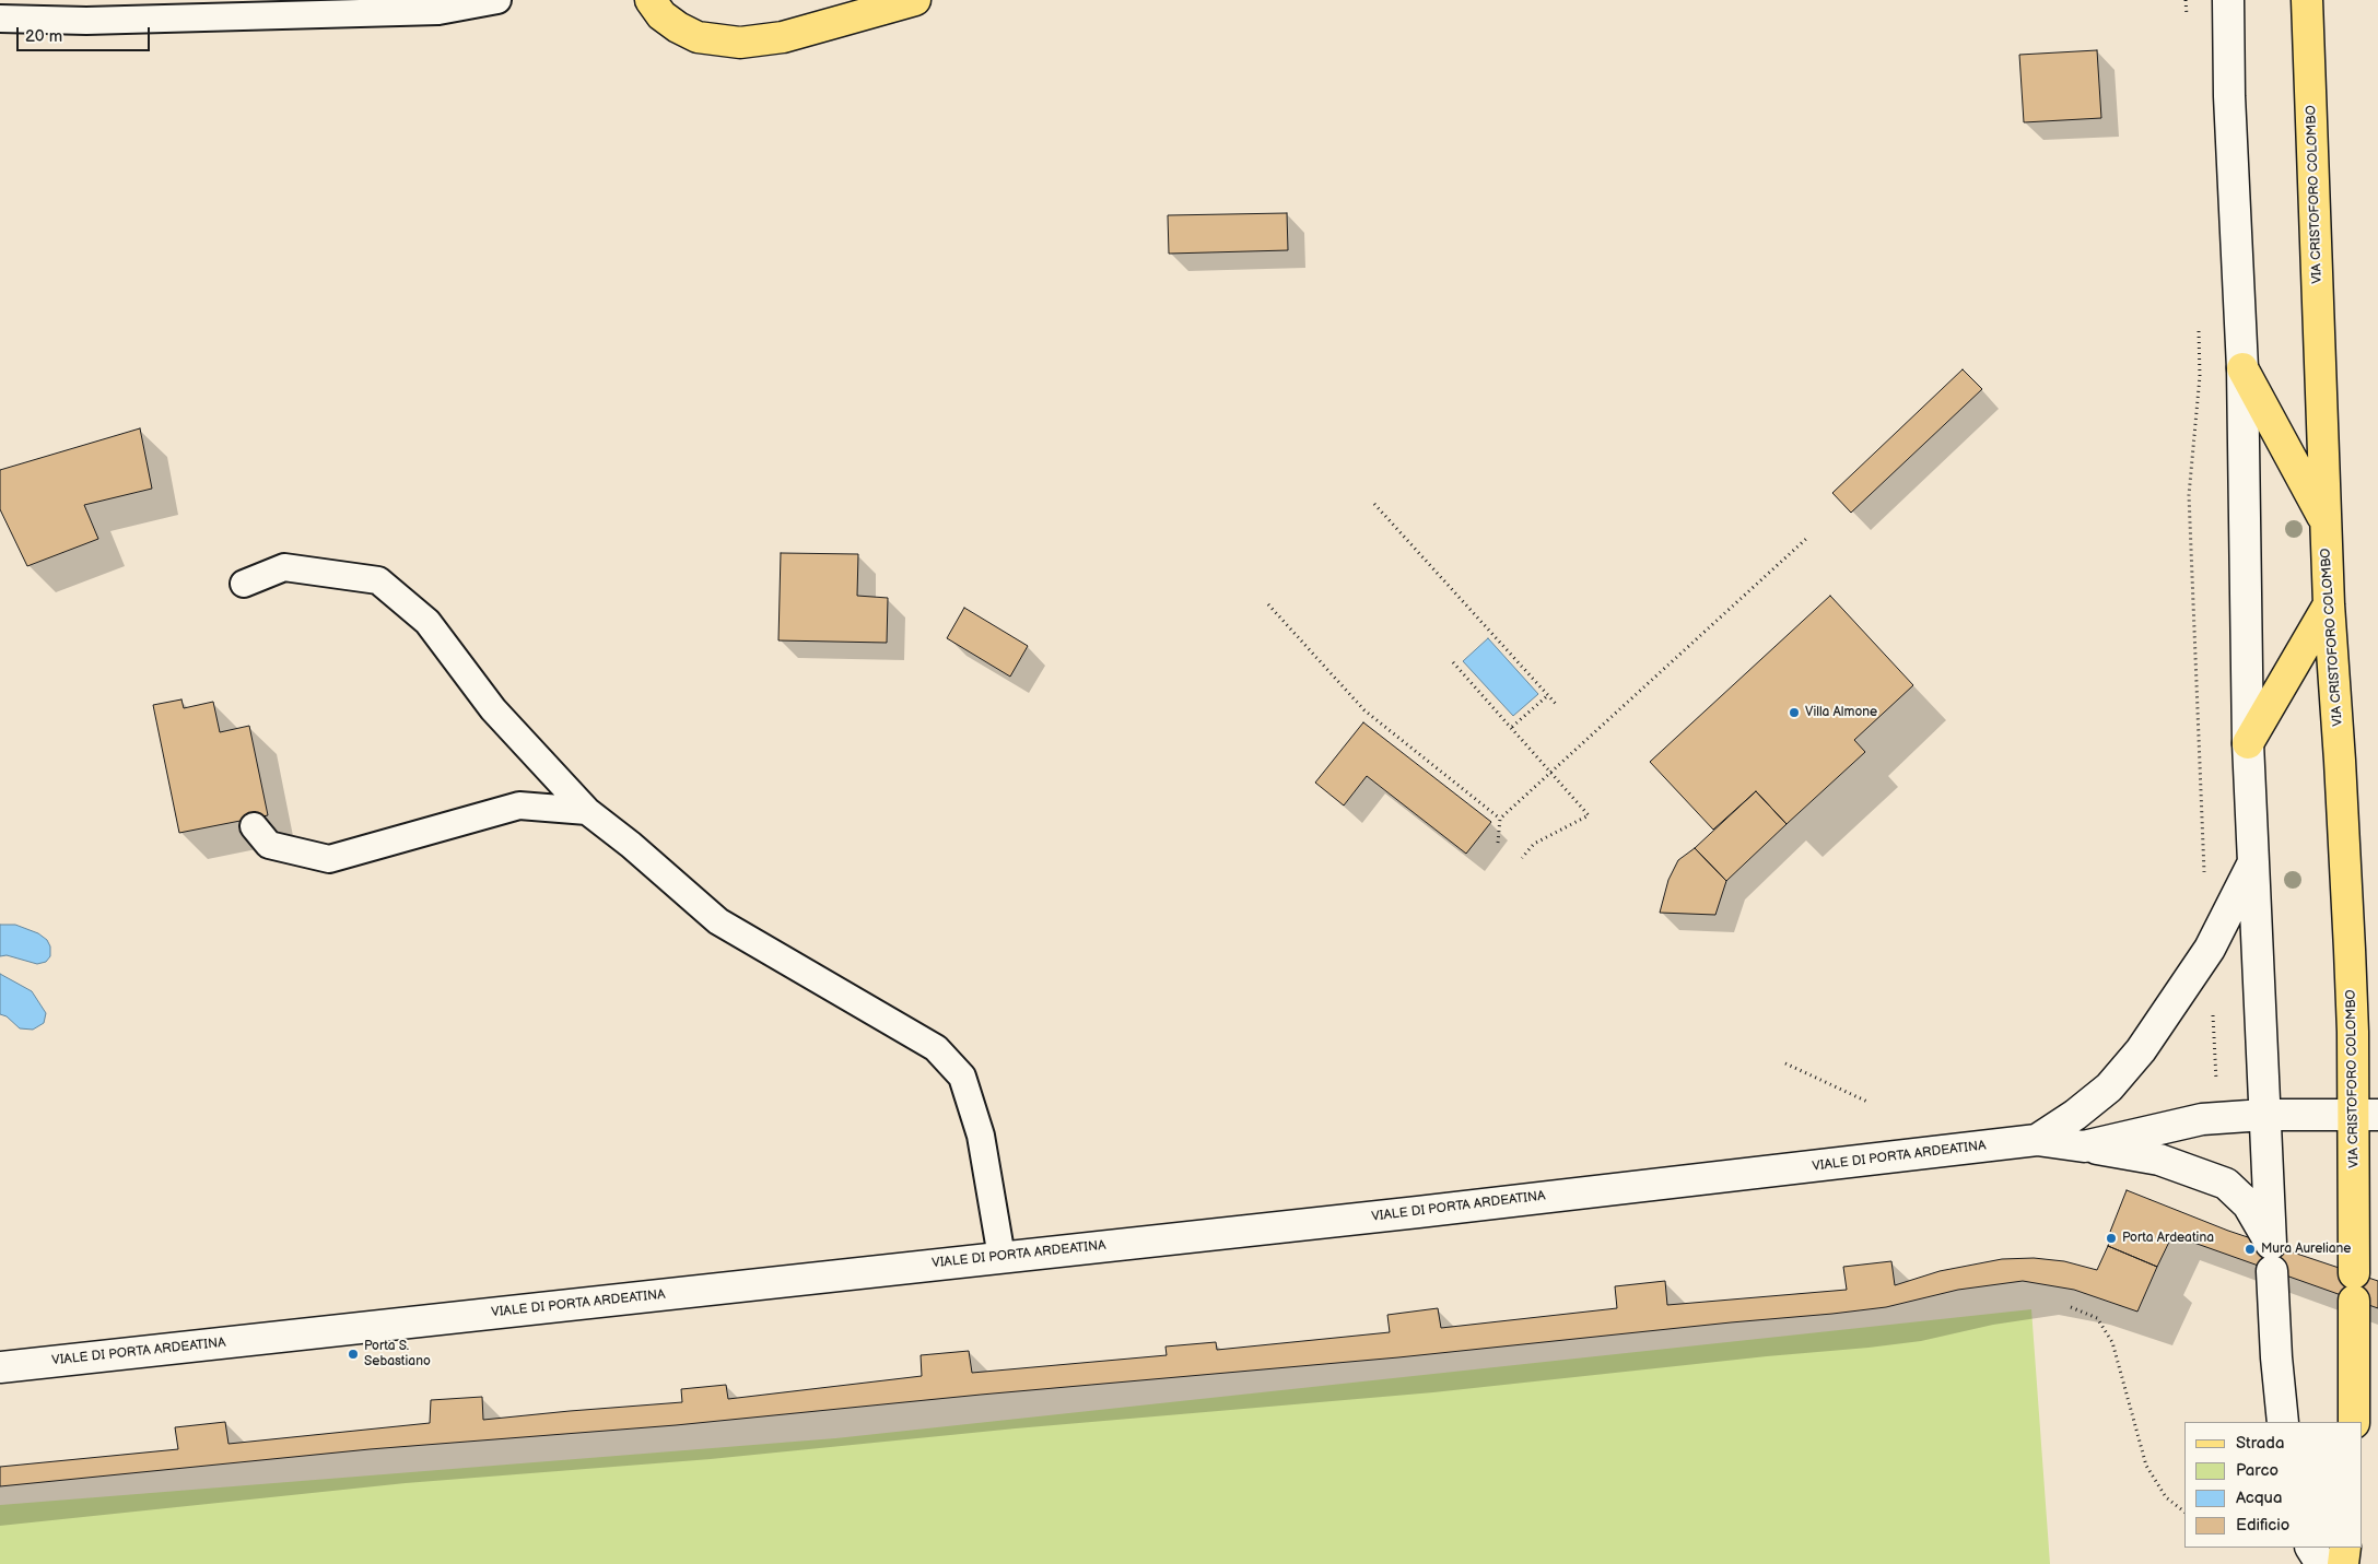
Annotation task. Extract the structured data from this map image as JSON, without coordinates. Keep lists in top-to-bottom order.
{
  "streets": {
    "main road": ["VIA CRISTOFORO COLOMBO"],
    "street": ["VIALE DI PORTA ARDEATINA"]
  },
  "crossings": [
    ["VIA CRISTOFORO COLOMBO", "VIALE DI PORTA ARDEATINA"]
  ],
  "places": [
    "Villa Almone",
    "Porta Ardeatina",
    "Mura Aureliane",
    "Porta S. Sebastiano"
  ],
  "legend": [
    "Strada",
    "Parco",
    "Acqua",
    "Edificio"
  ],
  "scale_bar": "20 m"
}
